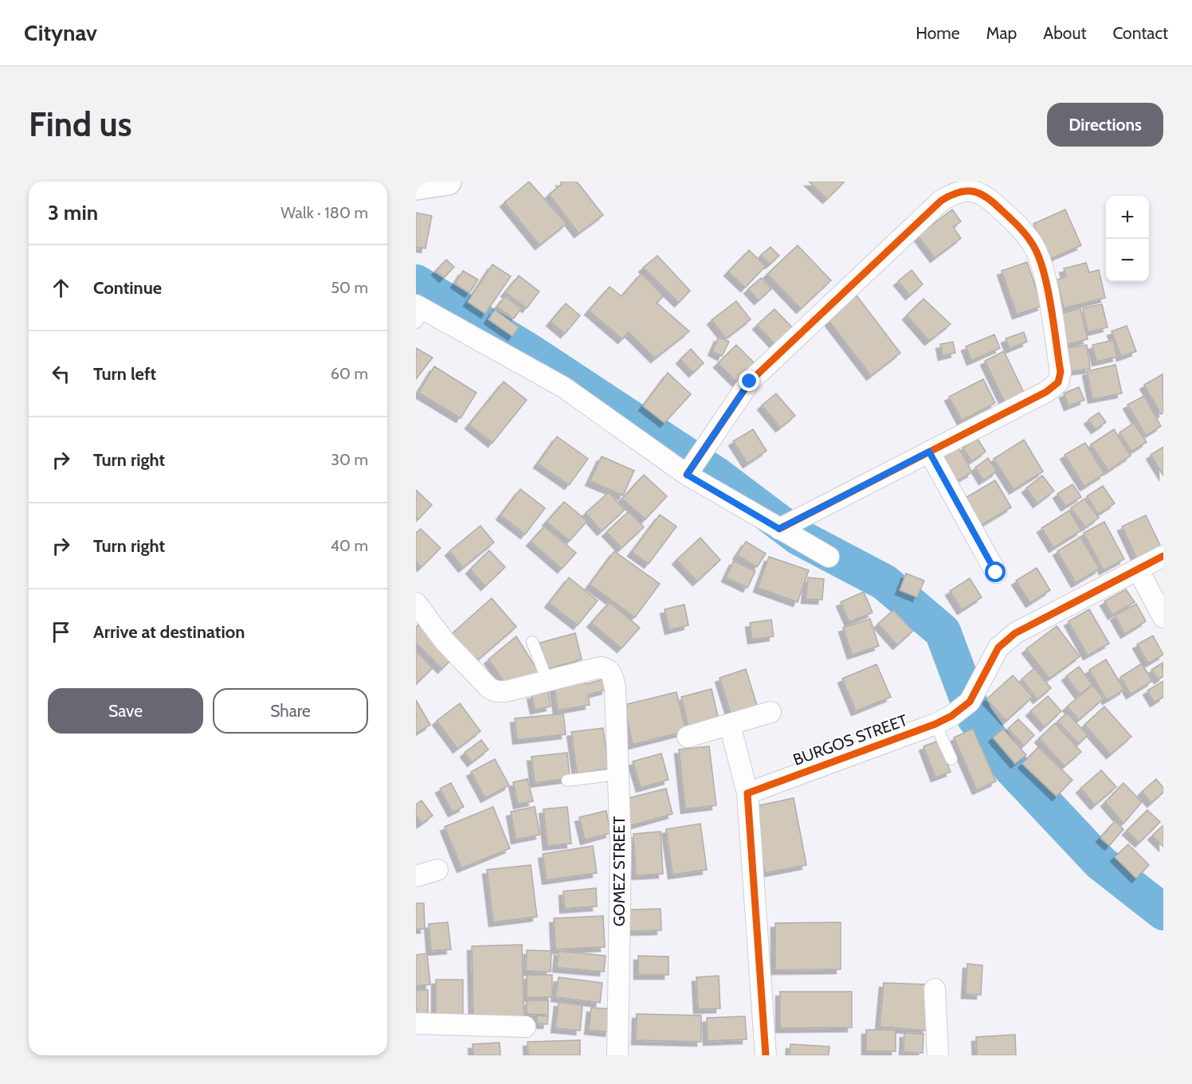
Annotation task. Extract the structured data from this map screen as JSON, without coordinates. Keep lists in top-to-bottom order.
{
  "streets": {
    "street": ["BURGOS STREET", "GOMEZ STREET"]
  },
  "page": {
    "header": "Citynav",
    "nav": [
      "Home",
      "Map",
      "About",
      "Contact"
    ],
    "buttons": [
      "Directions",
      ["Save", "Share"]
    ],
    "title": "Find us",
    "heading": ["3 min", "Walk · 180 m"],
    "map_buttons": ["+", "−"],
    "list": [
      ["Continue", "50 m"],
      ["Turn left", "60 m"],
      ["Turn right", "30 m"],
      ["Turn right", "40 m"],
      "Arrive at destination"
    ]
  }
}
